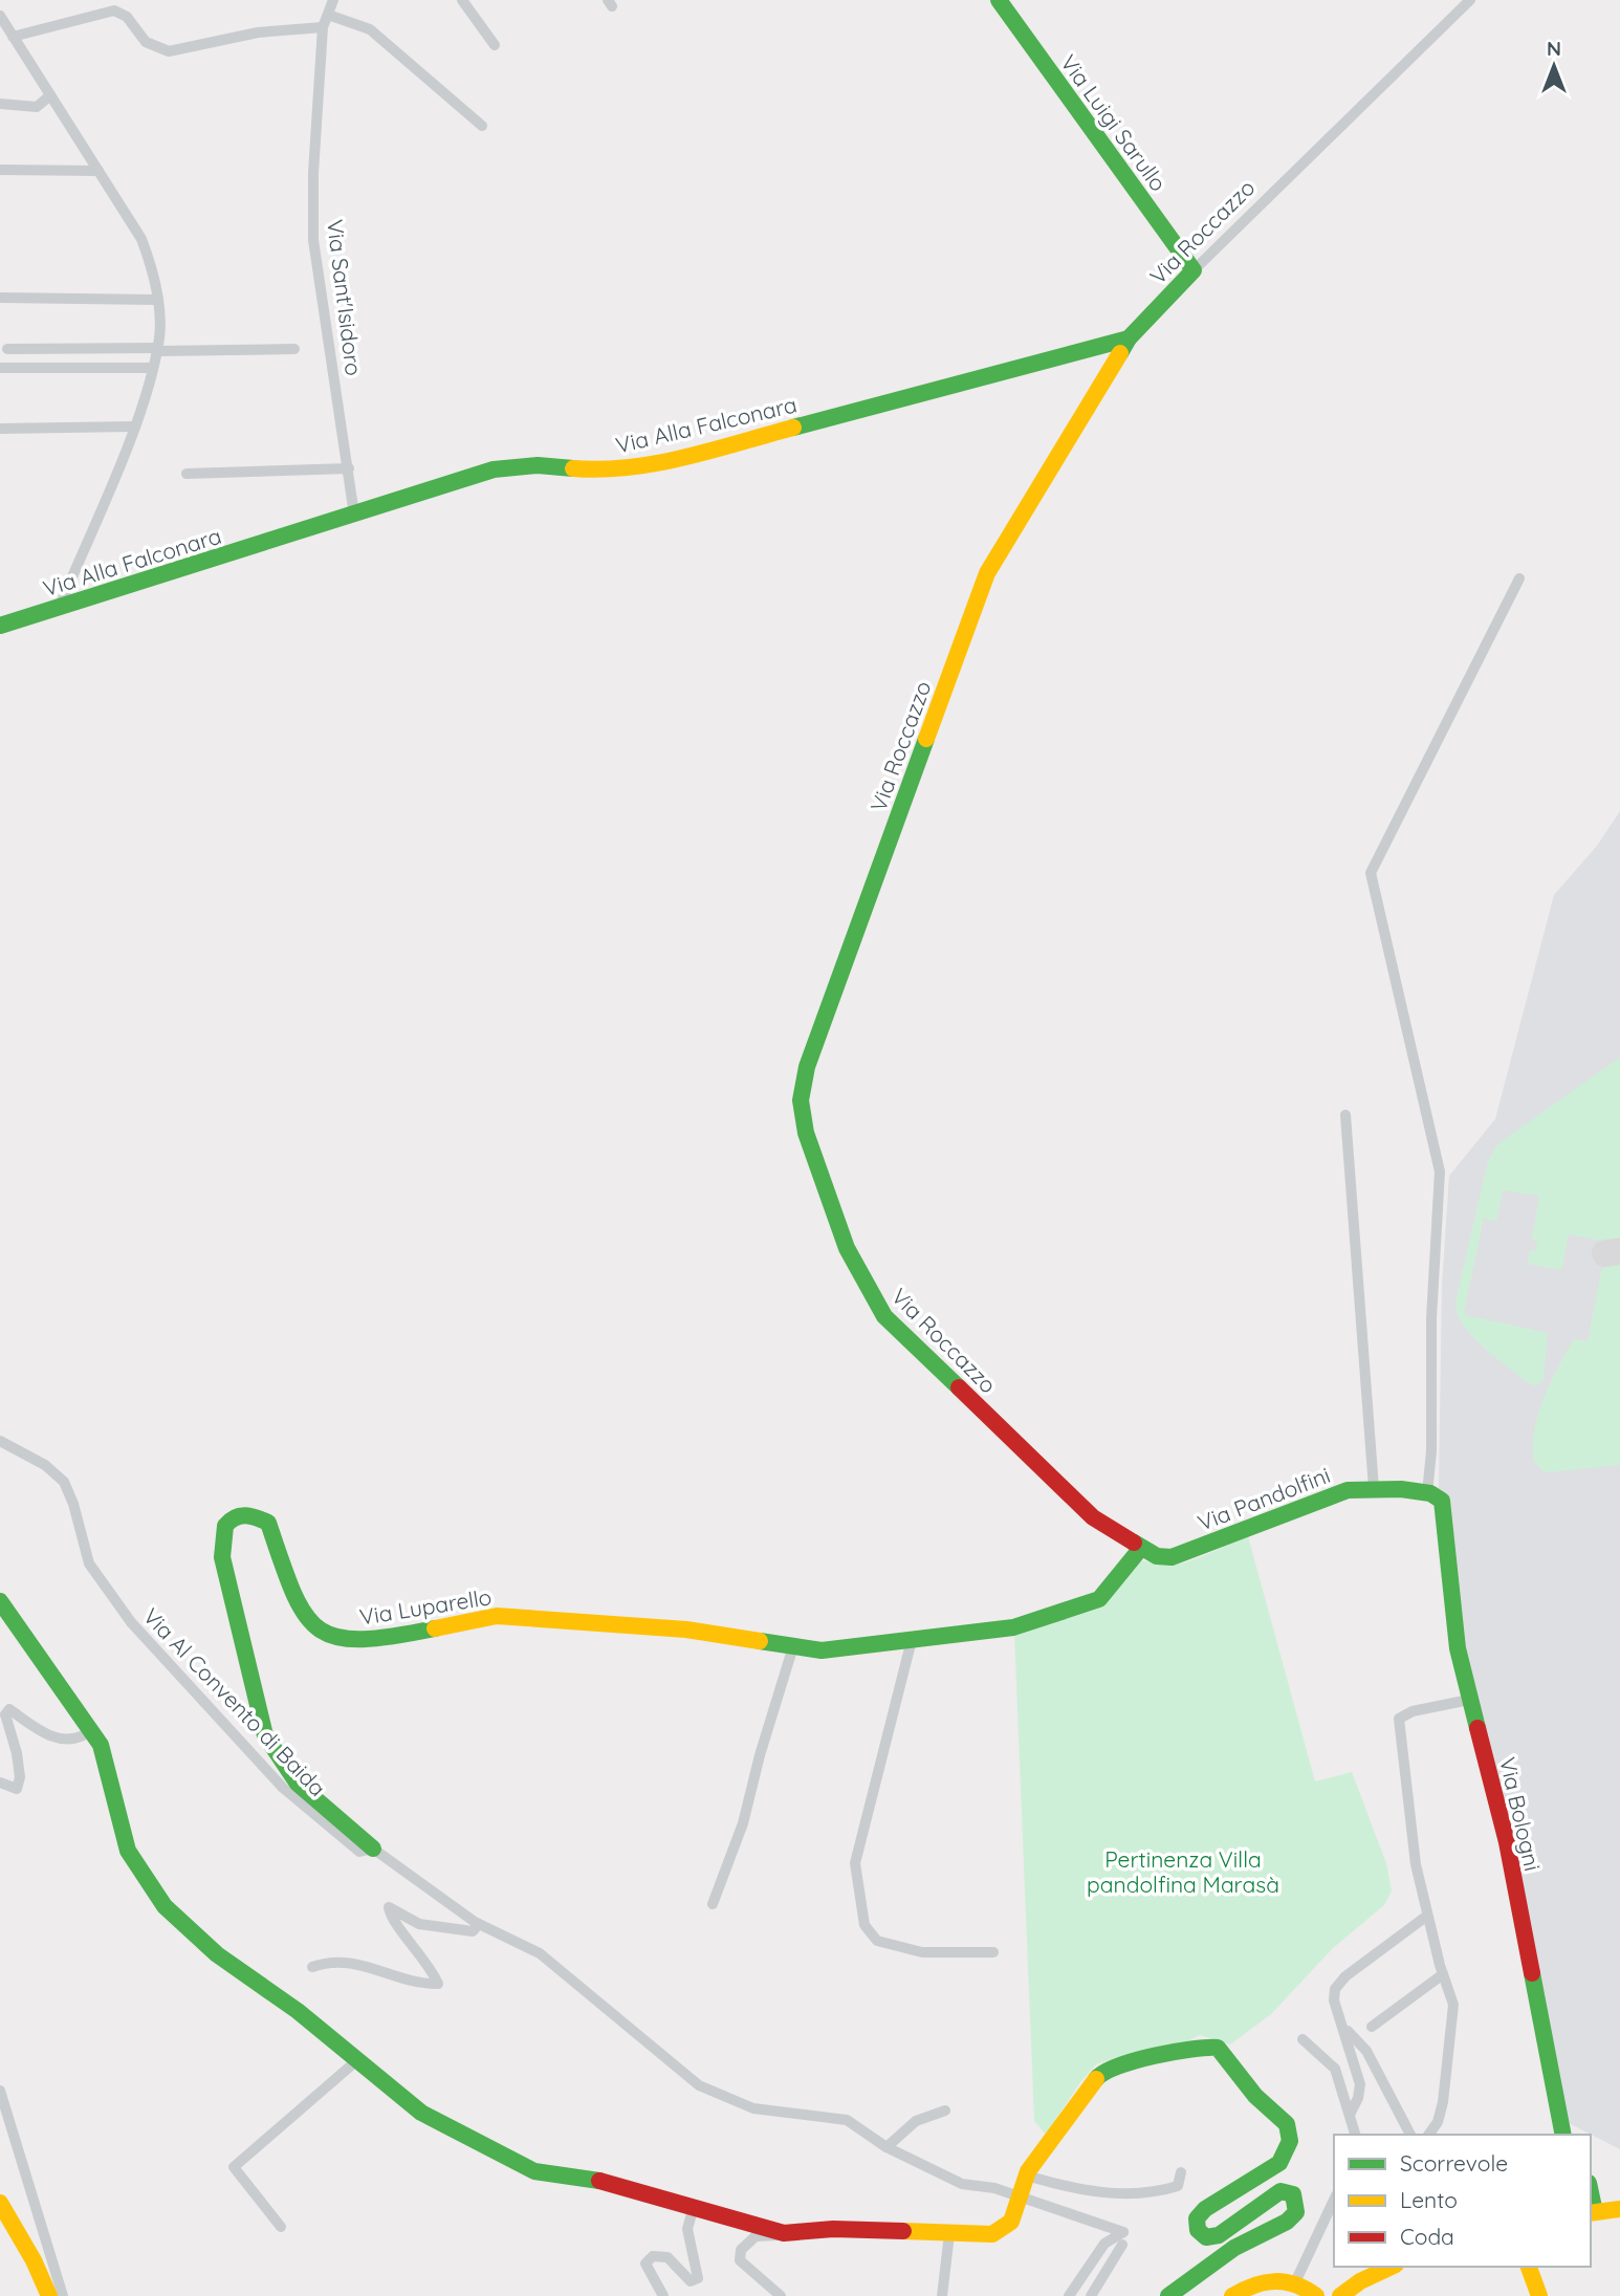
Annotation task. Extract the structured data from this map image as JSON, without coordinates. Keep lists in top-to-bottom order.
{
  "streets": {
    "street": [
      "Via Luigi Sarullo",
      "Via Roccazzo",
      "Via Sant'Isidoro",
      "Via Alla Falconara",
      "Via Pandolfini",
      "Via Luparello",
      "Via Al Convento di Baida",
      "Via Bologni"
    ]
  },
  "crossings": [
    ["Via Luigi Sarullo", "Via Roccazzo"],
    ["Via Roccazzo", "Via Alla Falconara"],
    ["Via Roccazzo", "Via Pandolfini"],
    ["Via Roccazzo", "Via Luparello"],
    ["Via Sant'Isidoro", "Via Alla Falconara"],
    ["Via Pandolfini", "Via Luparello"],
    ["Via Pandolfini", "Via Bologni"],
    ["Via Luparello", "Via Al Convento di Baida"]
  ],
  "parks": ["Pertinenza Villa pandolfina Marasà"],
  "legend": ["Scorrevole", "Lento", "Coda"],
  "north": "top"
}
